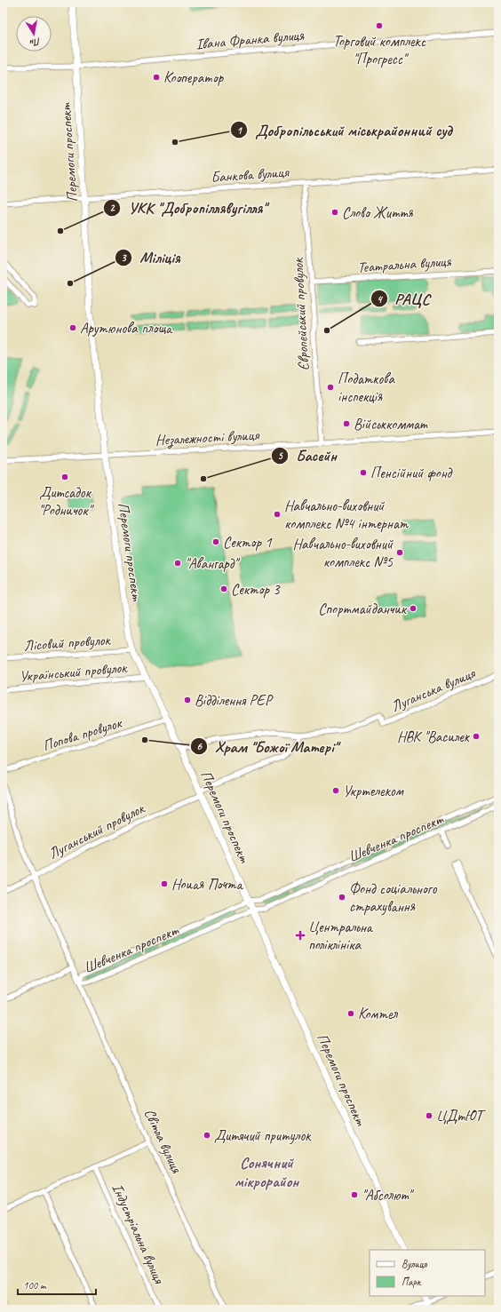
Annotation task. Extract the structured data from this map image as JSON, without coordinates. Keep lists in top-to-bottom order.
{
  "streets": {
    "main road": ["Перемоги проспект"],
    "street": [
      "Івана Франка вулиця",
      "Банкова вулиця",
      "Театральна вулиця",
      "Європейський провулок",
      "Незалежності вулиця",
      "Лісовий провулок",
      "Український провулок",
      "Луганська вулиця",
      "Попова провулок",
      "Луганський провулок",
      "Шевченка проспект",
      "Світла вулиця",
      "Індустріальна вулиця"
    ]
  },
  "crossings": [
    ["Івана Франка вулиця", "Перемоги проспект"],
    ["Перемоги проспект", "Банкова вулиця"],
    ["Перемоги проспект", "Незалежності вулиця"],
    ["Перемоги проспект", "Лісовий провулок"],
    ["Перемоги проспект", "Український провулок"],
    ["Перемоги проспект", "Луганська вулиця"],
    ["Перемоги проспект", "Попова провулок"],
    ["Перемоги проспект", "Луганський провулок"],
    ["Перемоги проспект", "Шевченка проспект"],
    ["Банкова вулиця", "Європейський провулок"],
    ["Театральна вулиця", "Європейський провулок"],
    ["Європейський провулок", "Незалежності вулиця"],
    ["Луганський провулок", "Світла вулиця"],
    ["Шевченка проспект", "Світла вулиця"]
  ],
  "districts": ["Сонячний мікрорайон"],
  "places": {
    "other": [
      "Торговий комплекс \"Прогресс\"",
      "Кооператор",
      "Добропільський міськрайонний суд",
      "Слово Життя",
      "УКК \"Добропіллявугілля\"",
      "Міліція",
      "Арутюнова площа",
      "РАЦС",
      "Податкова інспекція",
      "Військкоммат",
      "Пенсійний фонд",
      "Дитсадок \"Родничок\"",
      "Басейн",
      "Навчально-виховний комплекс №4 інтернат",
      "Сектор 1",
      "Навчально-виховний комплекс №5",
      "\"Авангард\"",
      "Сектор 3",
      "Спортмайданчик",
      "Відділення РЕР",
      "НВК \"Василек",
      "Храм \"Божої Матері\"",
      "Укртелеком",
      "Ноиая Почта",
      "Фонд соціального страхування",
      "Комтел",
      "ЦДтЮТ",
      "Дитячий притулок",
      "\"Абсолют\""
    ],
    "health": ["Центральна поліклініка"]
  },
  "legend": ["Вулиця", "Парк"],
  "scale_bar": "100 m",
  "north": "bottom"
}
